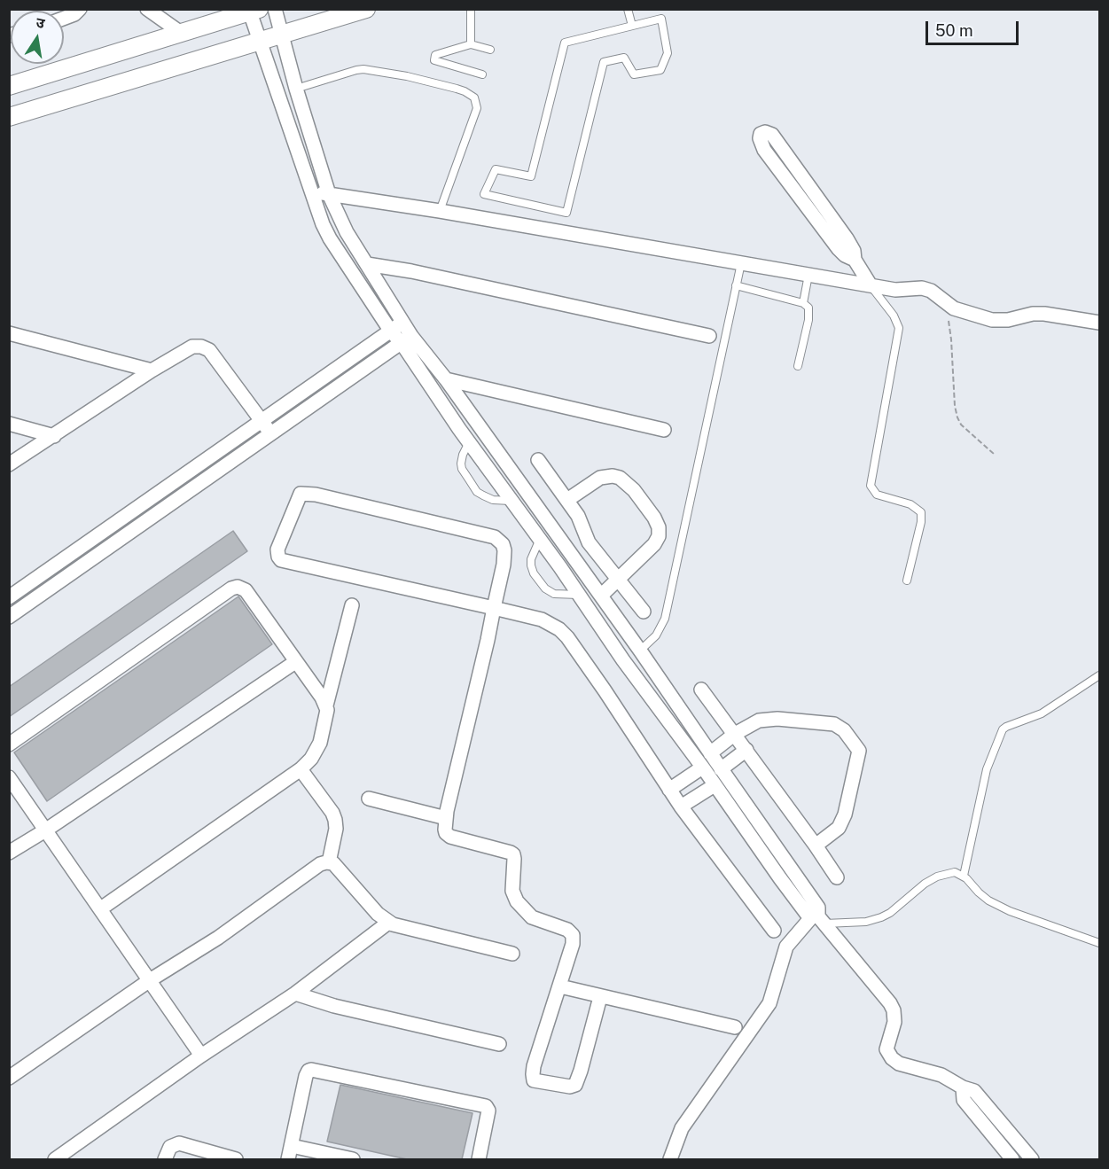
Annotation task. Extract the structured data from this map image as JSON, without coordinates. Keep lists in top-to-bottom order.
{
  "scale_bar": "50 m",
  "north": "top"
}
